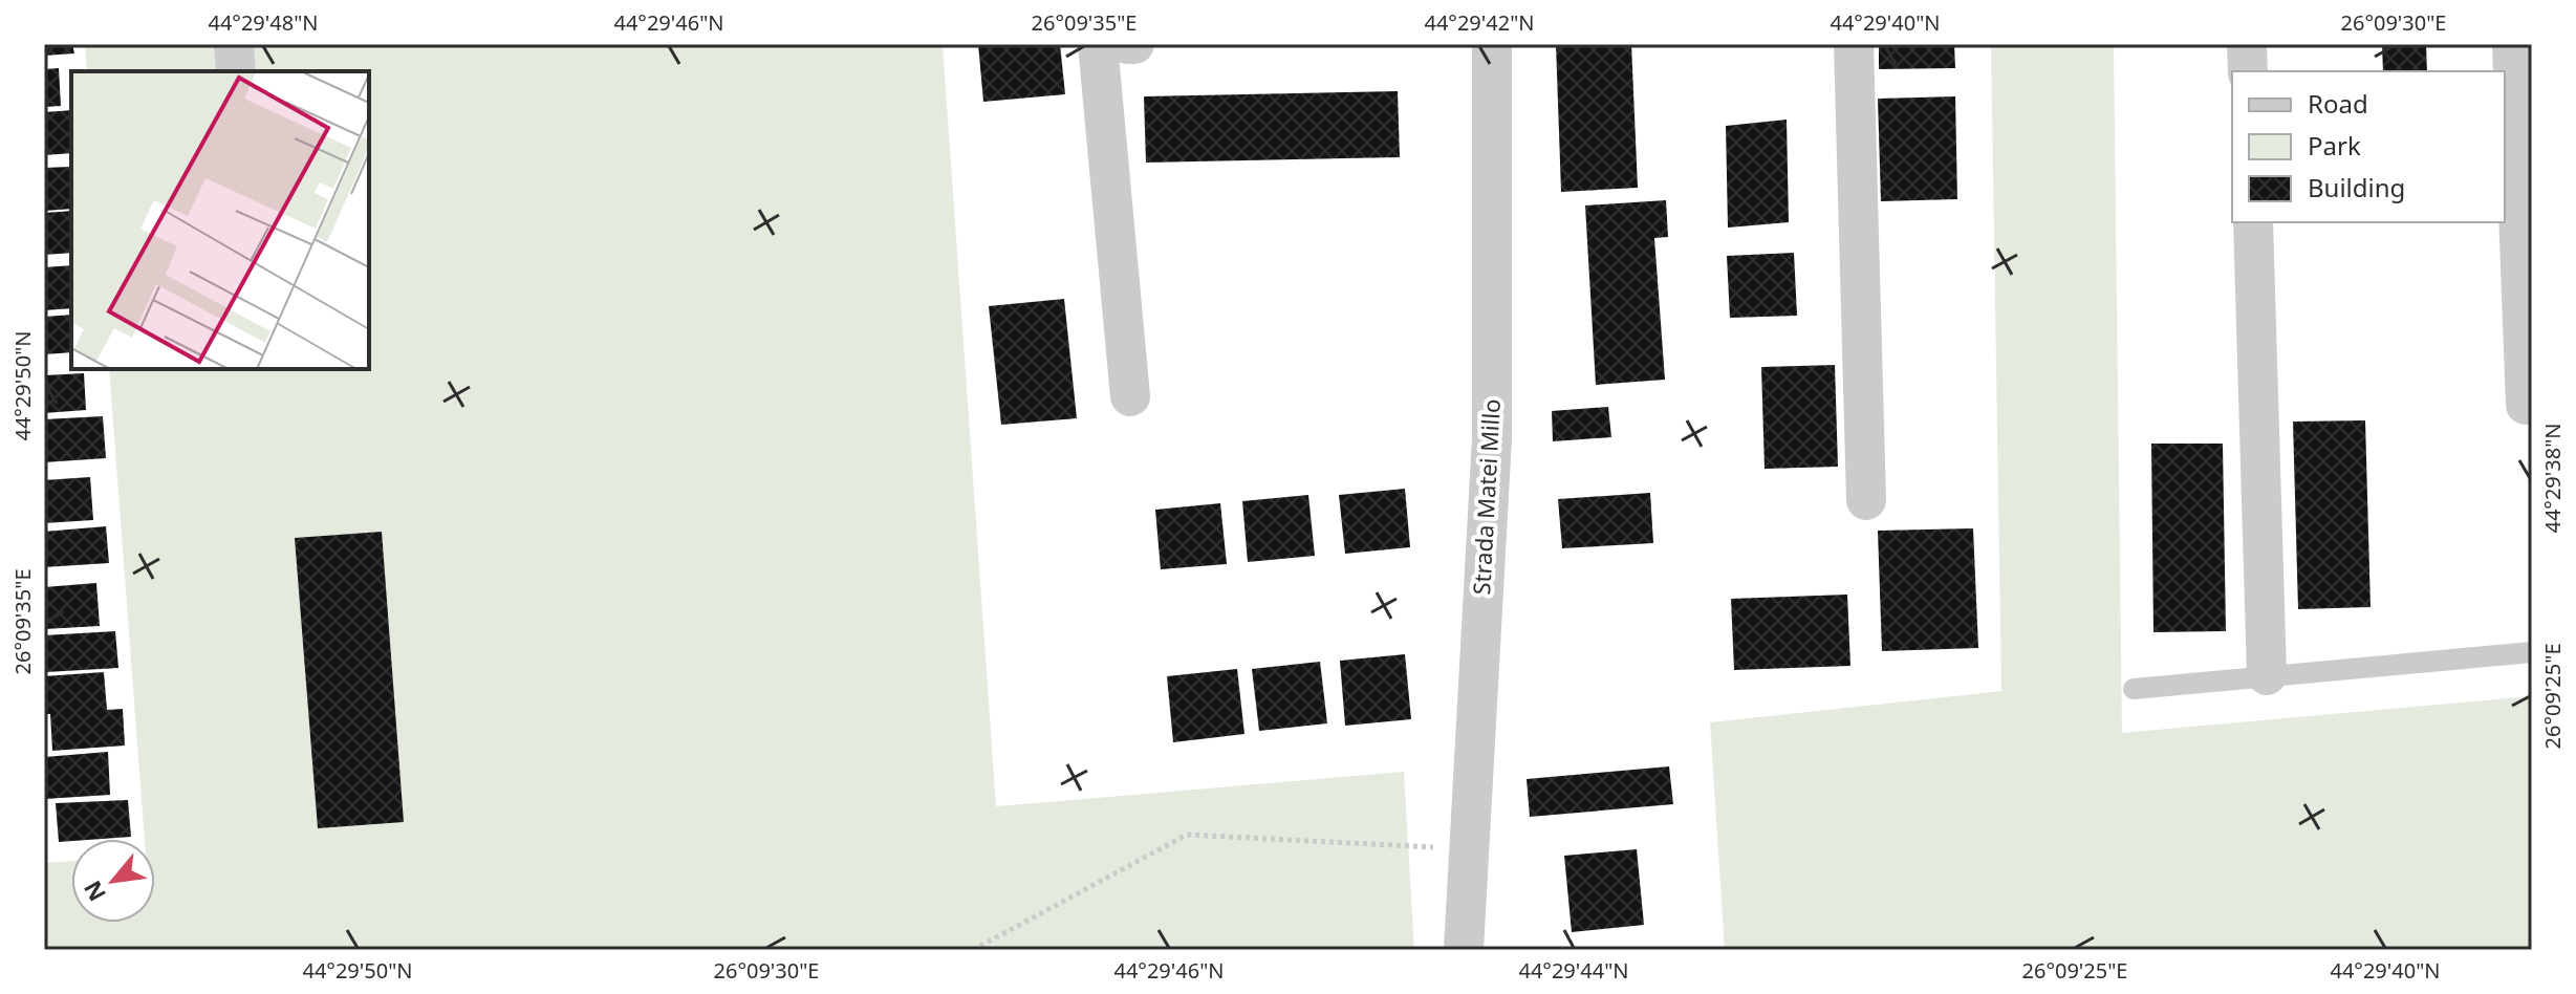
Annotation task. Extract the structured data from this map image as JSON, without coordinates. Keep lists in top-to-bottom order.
{
  "streets": {
    "street": ["Strada Matei Millo"]
  },
  "legend": ["Road", "Park", "Building"],
  "north": "bottom left",
  "coordinates": [
    "44°29'48\"N",
    "44°29'46\"N",
    "26°09'35\"E",
    "44°29'42\"N",
    "44°29'40\"N",
    "26°09'30\"E",
    "44°29'50\"N",
    "44°29'38\"N",
    "26°09'25\"E",
    "44°29'44\"N"
  ]
}
